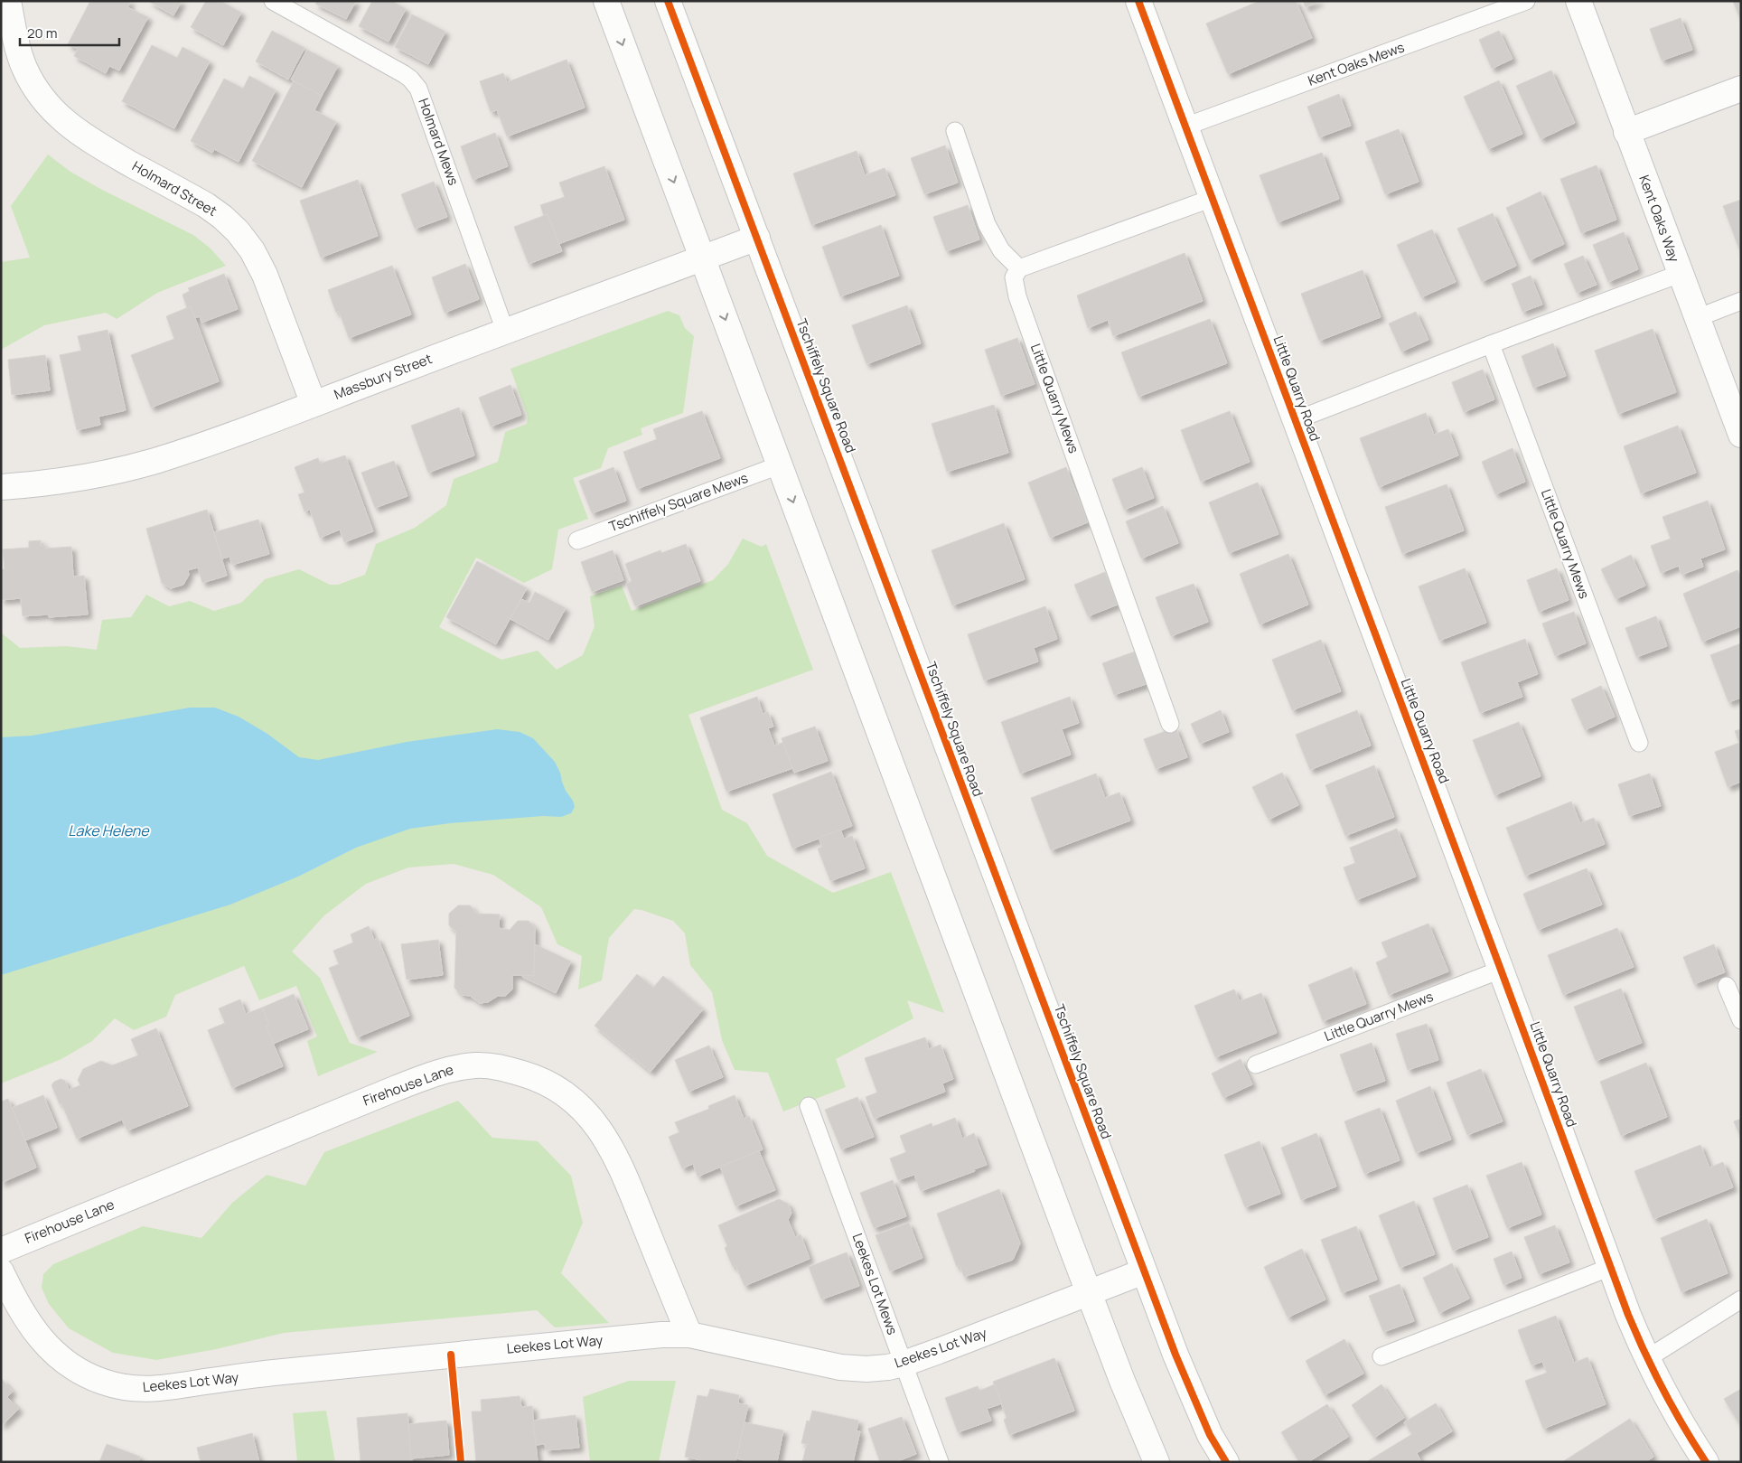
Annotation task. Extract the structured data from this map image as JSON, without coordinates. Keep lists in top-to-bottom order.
{
  "streets": {
    "street": [
      "Holmard Street",
      "Kent Oaks Way",
      "Massbury Street",
      "Tschiffely Square Road",
      "Little Quarry Road",
      "Firehouse Lane",
      "Leekes Lot Way"
    ],
    "lane": [
      "Kent Oaks Mews",
      "Holmard Mews",
      "Little Quarry Mews",
      "Tschiffely Square Mews",
      "Leekes Lot Mews"
    ]
  },
  "crossings": [
    ["Kent Oaks Mews", "Little Quarry Road"],
    ["Holmard Mews", "Massbury Street"],
    ["Holmard Street", "Massbury Street"],
    ["Massbury Street", "Tschiffely Square Road"],
    ["Tschiffely Square Road", "Leekes Lot Way"],
    ["Little Quarry Road", "Little Quarry Mews"],
    ["Firehouse Lane", "Leekes Lot Way"],
    ["Leekes Lot Mews", "Leekes Lot Way"]
  ],
  "water": ["Lake Helene"],
  "scale_bar": "20 m"
}
